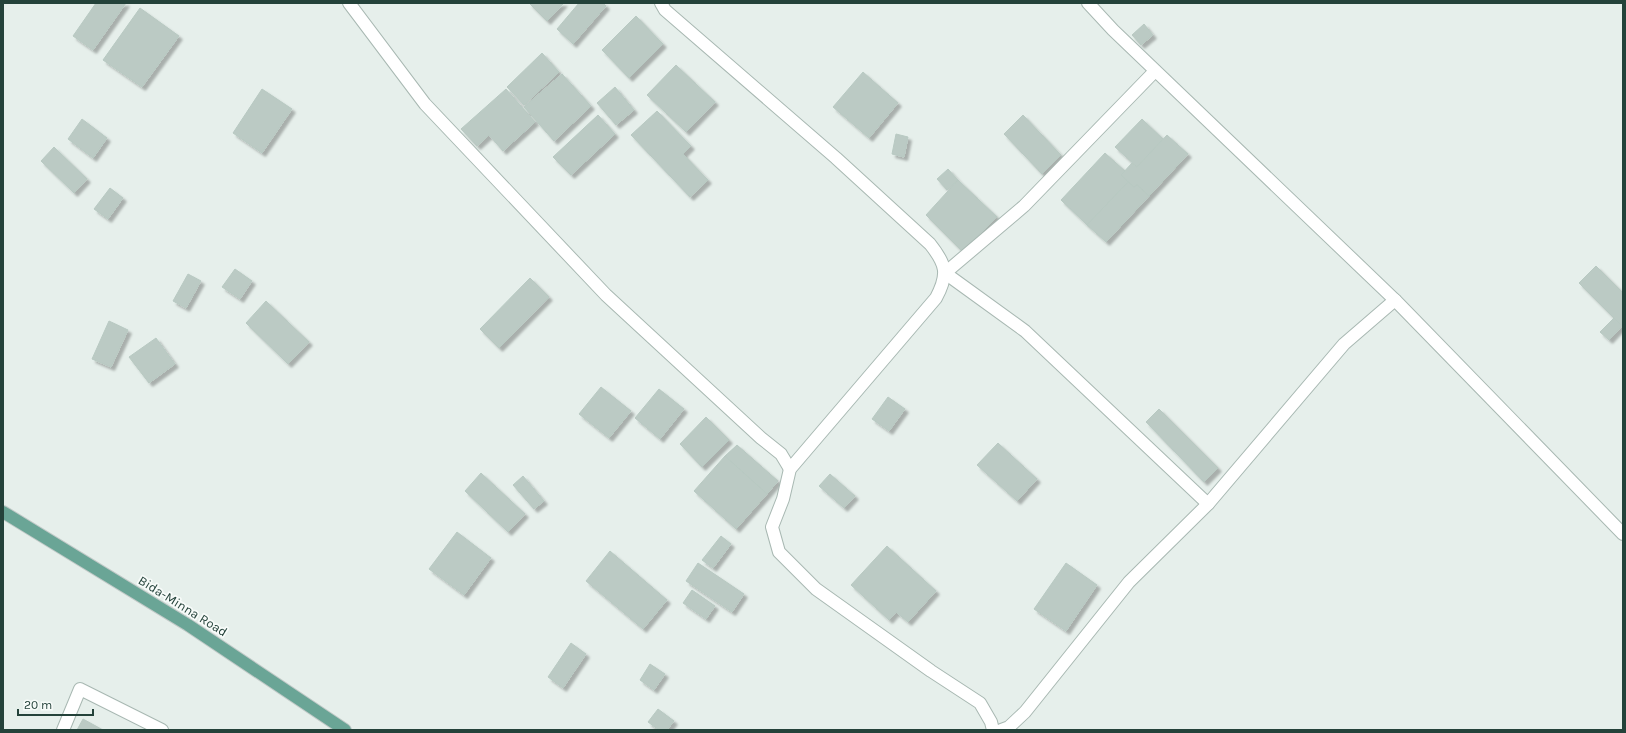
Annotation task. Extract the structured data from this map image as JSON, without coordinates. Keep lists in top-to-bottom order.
{
  "streets": {
    "main road": ["Bida-Minna Road"]
  },
  "scale_bar": "20 m"
}
